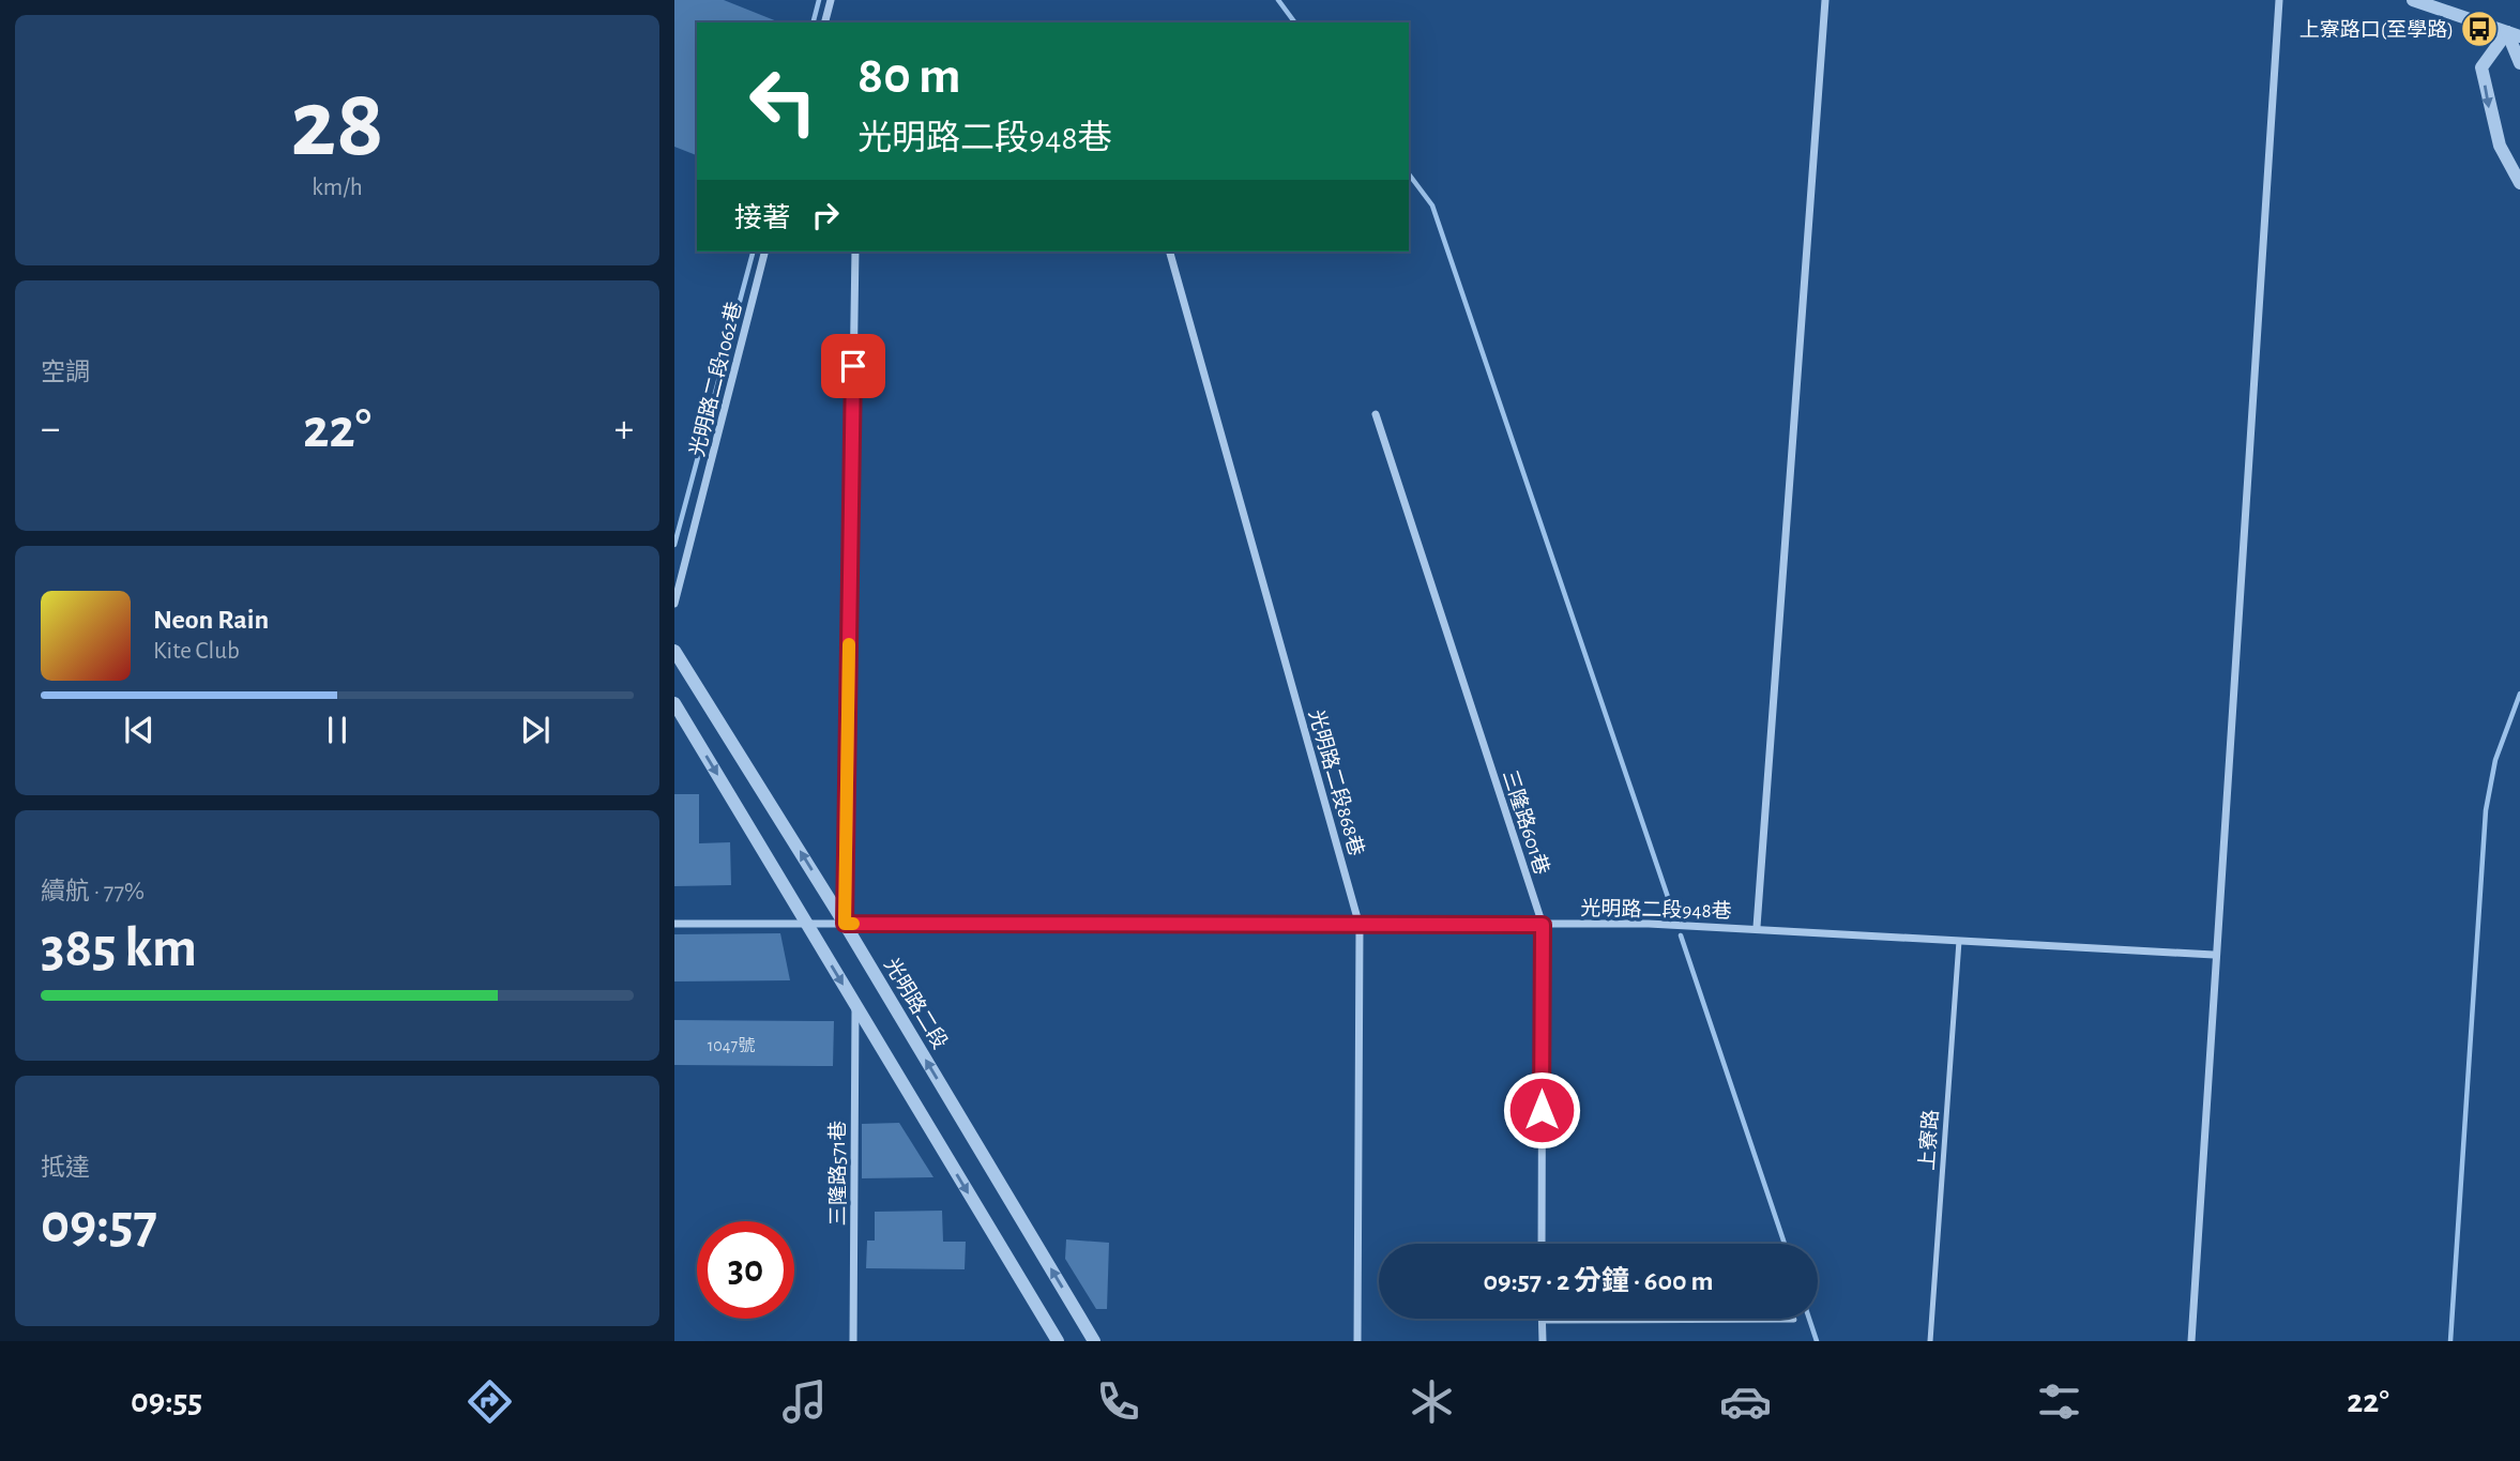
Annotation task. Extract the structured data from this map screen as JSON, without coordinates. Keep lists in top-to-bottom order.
{
  "streets": {
    "street": [
      "光明路二段1062巷",
      "光明路二段868巷",
      "三隆路601巷",
      "光明路二段948巷",
      "光明路二段",
      "三隆路571巷"
    ],
    "lane": ["上寮路"]
  },
  "crossings": [
    ["光明路二段868巷", "光明路二段948巷"],
    ["三隆路601巷", "光明路二段948巷"],
    ["光明路二段948巷", "光明路二段"],
    ["光明路二段948巷", "上寮路"]
  ],
  "places": {
    "bus stop": ["上寮路口(至學路)"]
  },
  "house_numbers": ["1047號"],
  "page": {
    "tile": [
      ["28", "km/h"],
      "空調",
      ["續航 · 77%", "385 km"],
      ["抵達", "09:57"]
    ],
    "turn": ["80 m", "光明路二段948巷"],
    "then": "接著",
    "heat": ["−", "22°", "+"],
    "song": ["Neon Rain", "Kite Club"],
    "limit": "30",
    "trip": "09:57 · 2 分鐘 · 600 m",
    "tabs": ["09:55", "22°"]
  }
}
